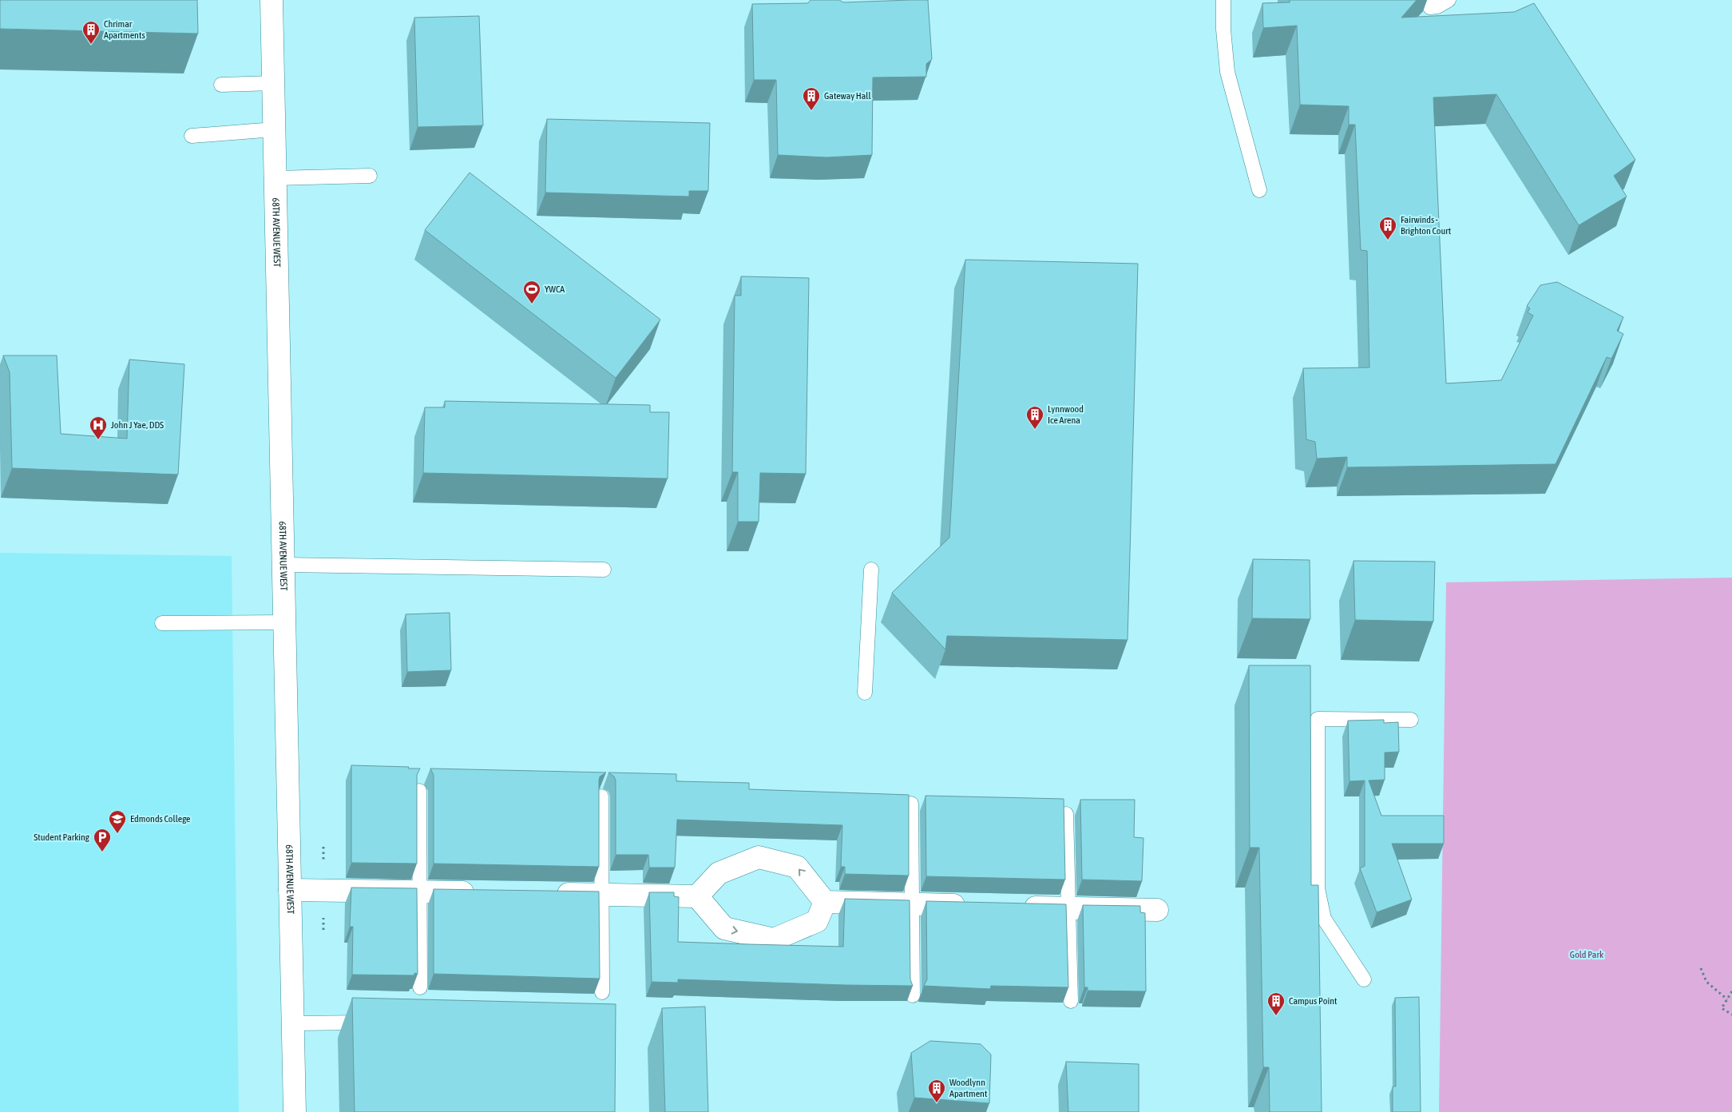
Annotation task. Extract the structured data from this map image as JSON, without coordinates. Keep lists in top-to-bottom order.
{
  "streets": {
    "street": ["68TH AVENUE WEST"]
  },
  "parks": ["Gold Park"],
  "places": {
    "building": [
      "Chrimar Apartments",
      "Gateway Hall",
      "Fairwinds - Brighton Court",
      "Lynnwood Ice Arena",
      "Campus Point",
      "Woodlynn Apartment"
    ],
    "sports": ["YWCA"],
    "hospital": ["John J Yae, DDS"],
    "school or university": ["Edmonds College"],
    "parking": ["Student Parking"]
  }
}
